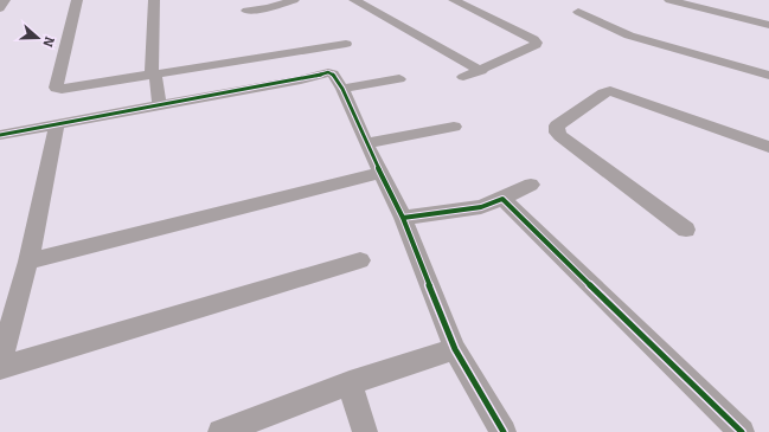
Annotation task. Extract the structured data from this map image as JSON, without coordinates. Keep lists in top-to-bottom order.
{
  "north": "right"
}
